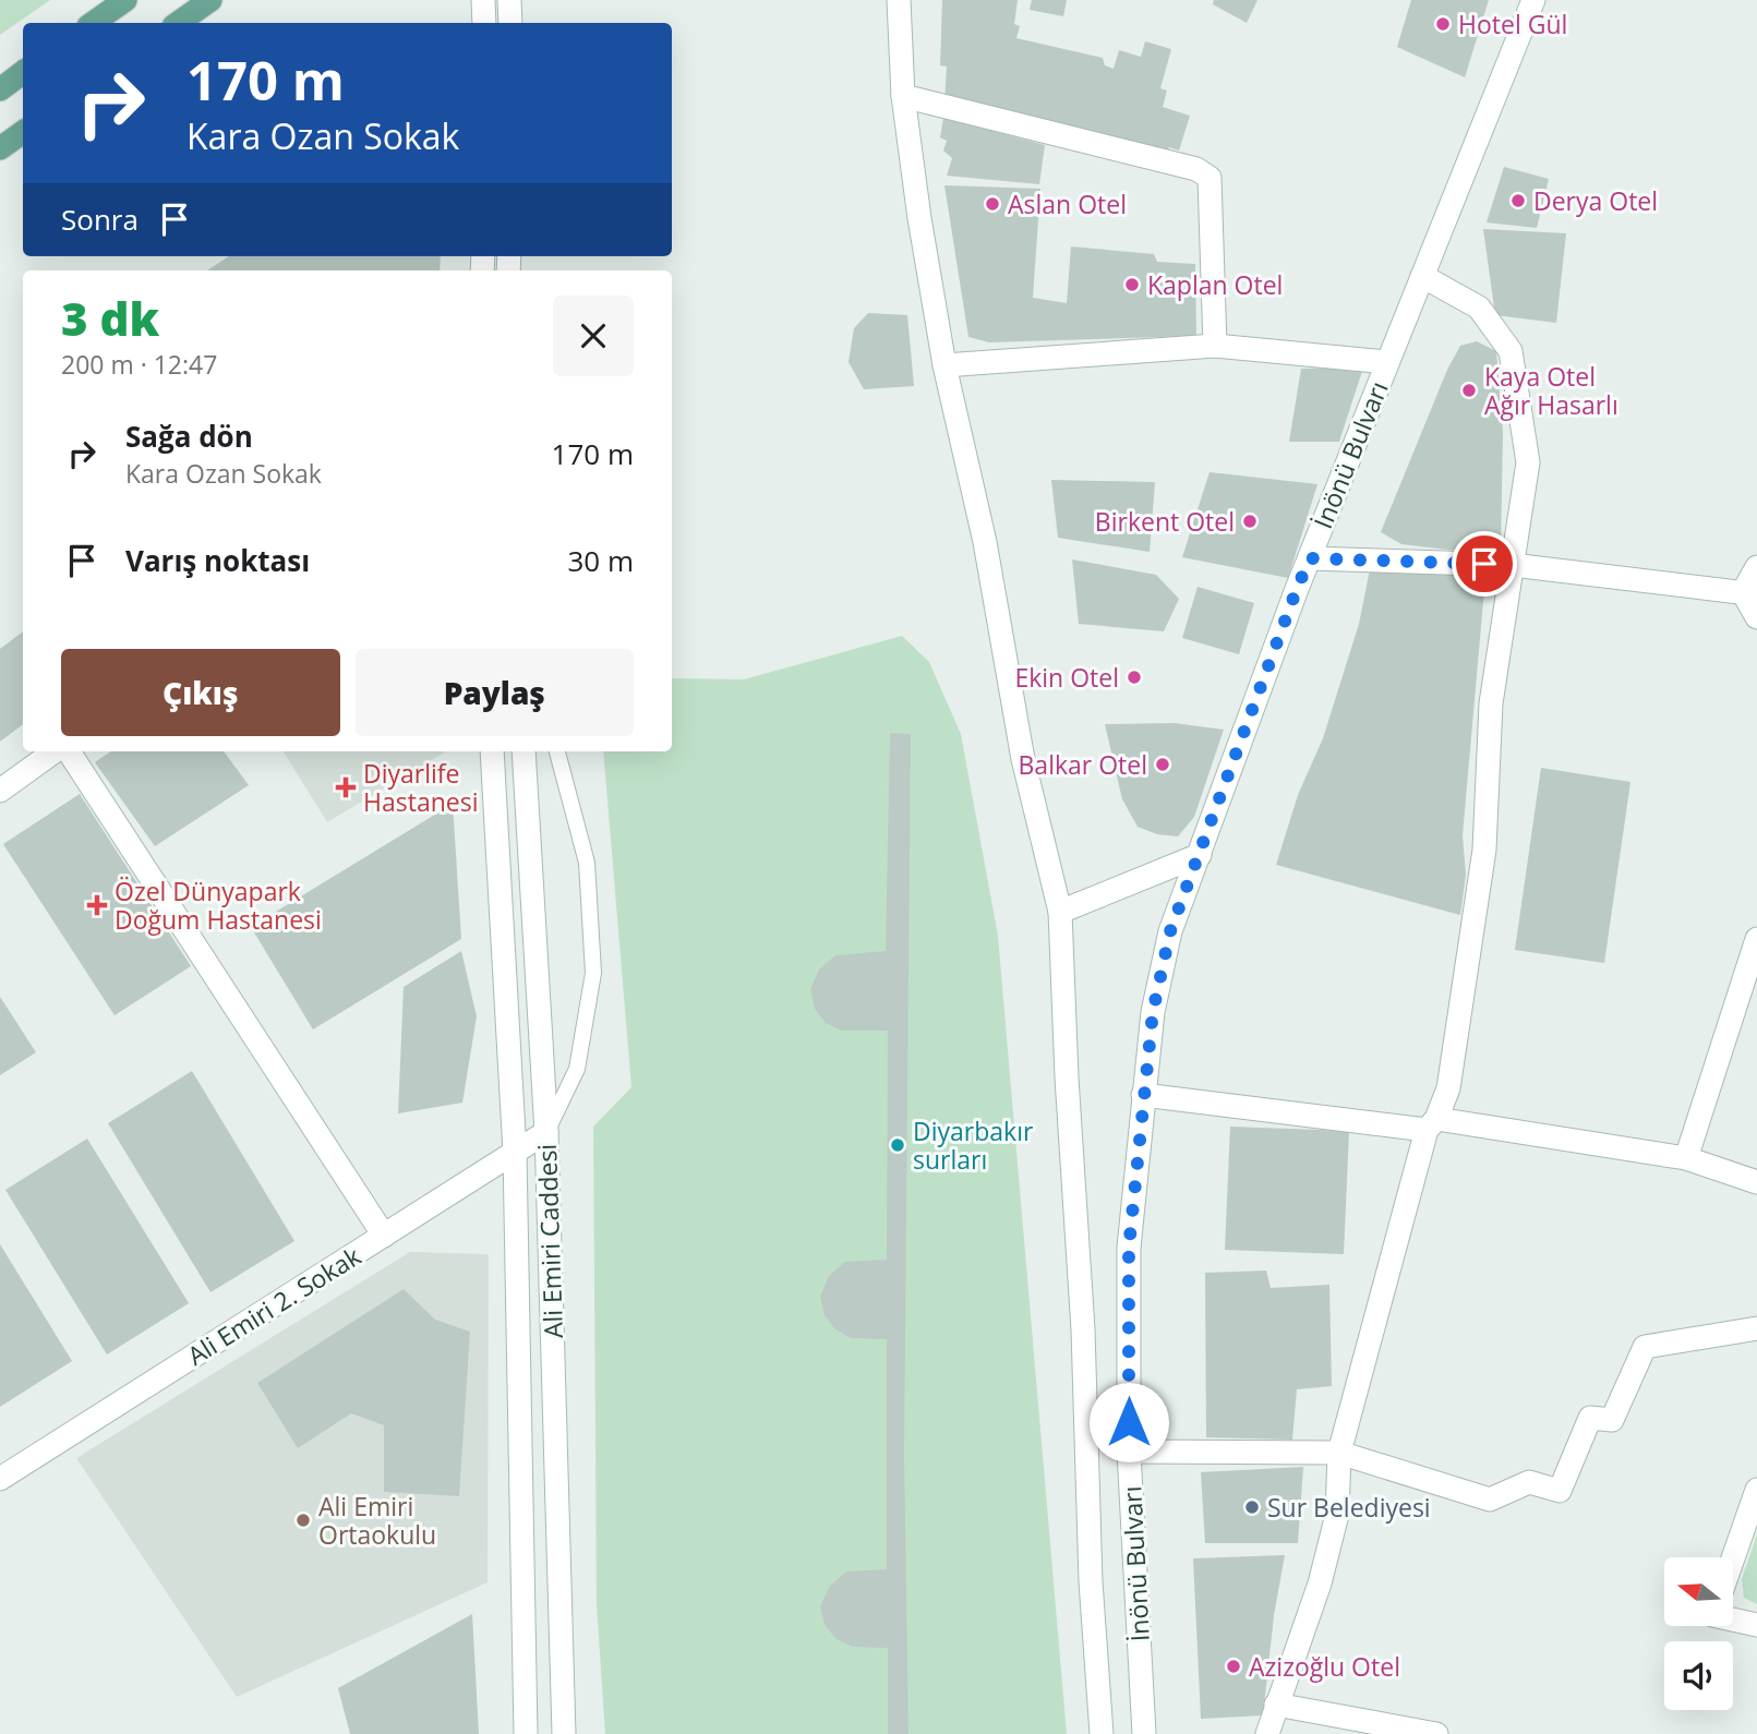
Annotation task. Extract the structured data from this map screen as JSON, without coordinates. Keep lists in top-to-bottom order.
{
  "streets": {
    "street": ["İnönü Bulvarı", "Ali Emiri Caddesi", "Ali Emiri 2. Sokak"]
  },
  "crossings": [
    ["Ali Emiri Caddesi", "Ali Emiri 2. Sokak"]
  ],
  "places": {
    "other": [
      "Hotel Gül",
      "Derya Otel",
      "Aslan Otel",
      "Kaplan Otel",
      "Kaya Otel Ağır Hasarlı",
      "Birkent Otel",
      "Ekin Otel",
      "Balkar Otel",
      "Diyarbakır surları",
      "Sur Belediyesi",
      "Ali Emiri Ortaokulu",
      "Azizoğlu Otel"
    ],
    "health": ["Diyarlife Hastanesi", "Özel Dünyapark Doğum Hastanesi"]
  },
  "north": "left",
  "page": {
    "turn": ["170 m", "Kara Ozan Sokak"],
    "then": "Sonra",
    "heading": ["3 dk", "200 m · 12:47"],
    "list": [
      {
        "name": "Sağa dön",
        "note": "Kara Ozan Sokak",
        "value": "170 m"
      },
      {
        "name": "Varış noktası",
        "value": "30 m"
      }
    ],
    "buttons": ["Çıkış", "Paylaş"]
  }
}
